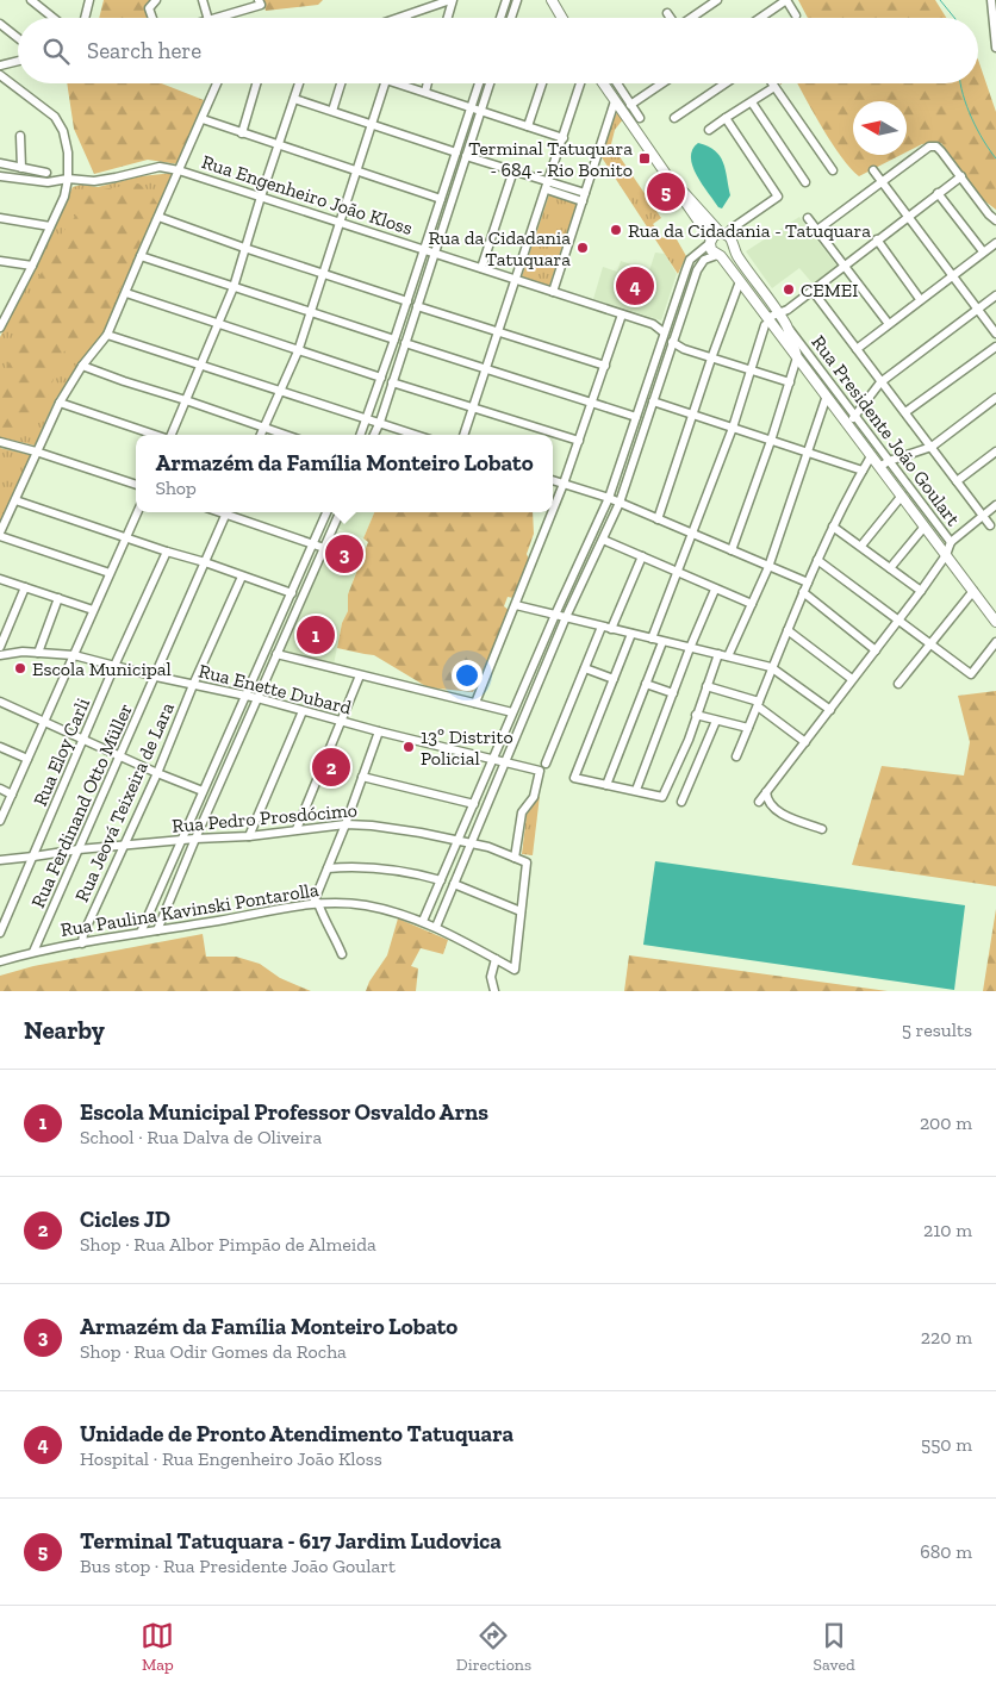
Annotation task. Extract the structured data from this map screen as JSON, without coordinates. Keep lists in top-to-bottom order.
{
  "streets": {
    "main road": ["Rua Presidente João Goulart"],
    "street": [
      "Rua Engenheiro João Kloss",
      "Rua Enette Dubard",
      "Rua Eloy Carli",
      "Rua Jeová Teixeira de Lara",
      "Rua Ferdinand Otto Müller",
      "Rua Pedro Prosdócimo",
      "Rua Paulina Kavinski Pontarolla"
    ]
  },
  "crossings": [
    ["Rua Enette Dubard", "Rua Eloy Carli"],
    ["Rua Enette Dubard", "Rua Jeová Teixeira de Lara"],
    ["Rua Enette Dubard", "Rua Ferdinand Otto Müller"],
    ["Rua Eloy Carli", "Rua Pedro Prosdócimo"],
    ["Rua Jeová Teixeira de Lara", "Rua Pedro Prosdócimo"],
    ["Rua Jeová Teixeira de Lara", "Rua Paulina Kavinski Pontarolla"],
    ["Rua Ferdinand Otto Müller", "Rua Pedro Prosdócimo"],
    ["Rua Ferdinand Otto Müller", "Rua Paulina Kavinski Pontarolla"],
    ["Rua Pedro Prosdócimo", "Rua Paulina Kavinski Pontarolla"]
  ],
  "places": {
    "transit": ["Terminal Tatuquara - 684 - Rio Bonito"],
    "other": [
      "Rua da Cidadania - Tatuquara",
      "Rua da Cidadania Tatuquara",
      "CEMEI",
      "Escola Municipal",
      "13º Distrito Policial"
    ]
  },
  "north": "left",
  "page": {
    "search": "Search here",
    "pins": [
      "5",
      "4",
      "3",
      "1",
      "2"
    ],
    "popup": ["Armazém da Família Monteiro Lobato", "Shop"],
    "heading": ["Nearby", "5 results"],
    "list": [
      {
        "mark": "1",
        "name": "Escola Municipal Professor Osvaldo Arns",
        "note": "School · Rua Dalva de Oliveira",
        "value": "200 m"
      },
      {
        "mark": "2",
        "name": "Cicles JD",
        "note": "Shop · Rua Albor Pimpão de Almeida",
        "value": "210 m"
      },
      {
        "mark": "3",
        "name": "Armazém da Família Monteiro Lobato",
        "note": "Shop · Rua Odir Gomes da Rocha",
        "value": "220 m"
      },
      {
        "mark": "4",
        "name": "Unidade de Pronto Atendimento Tatuquara",
        "note": "Hospital · Rua Engenheiro João Kloss",
        "value": "550 m"
      },
      {
        "mark": "5",
        "name": "Terminal Tatuquara - 617 Jardim Ludovica",
        "note": "Bus stop · Rua Presidente João Goulart",
        "value": "680 m"
      }
    ],
    "nav": ["Map", "Directions", "Saved"]
  }
}
